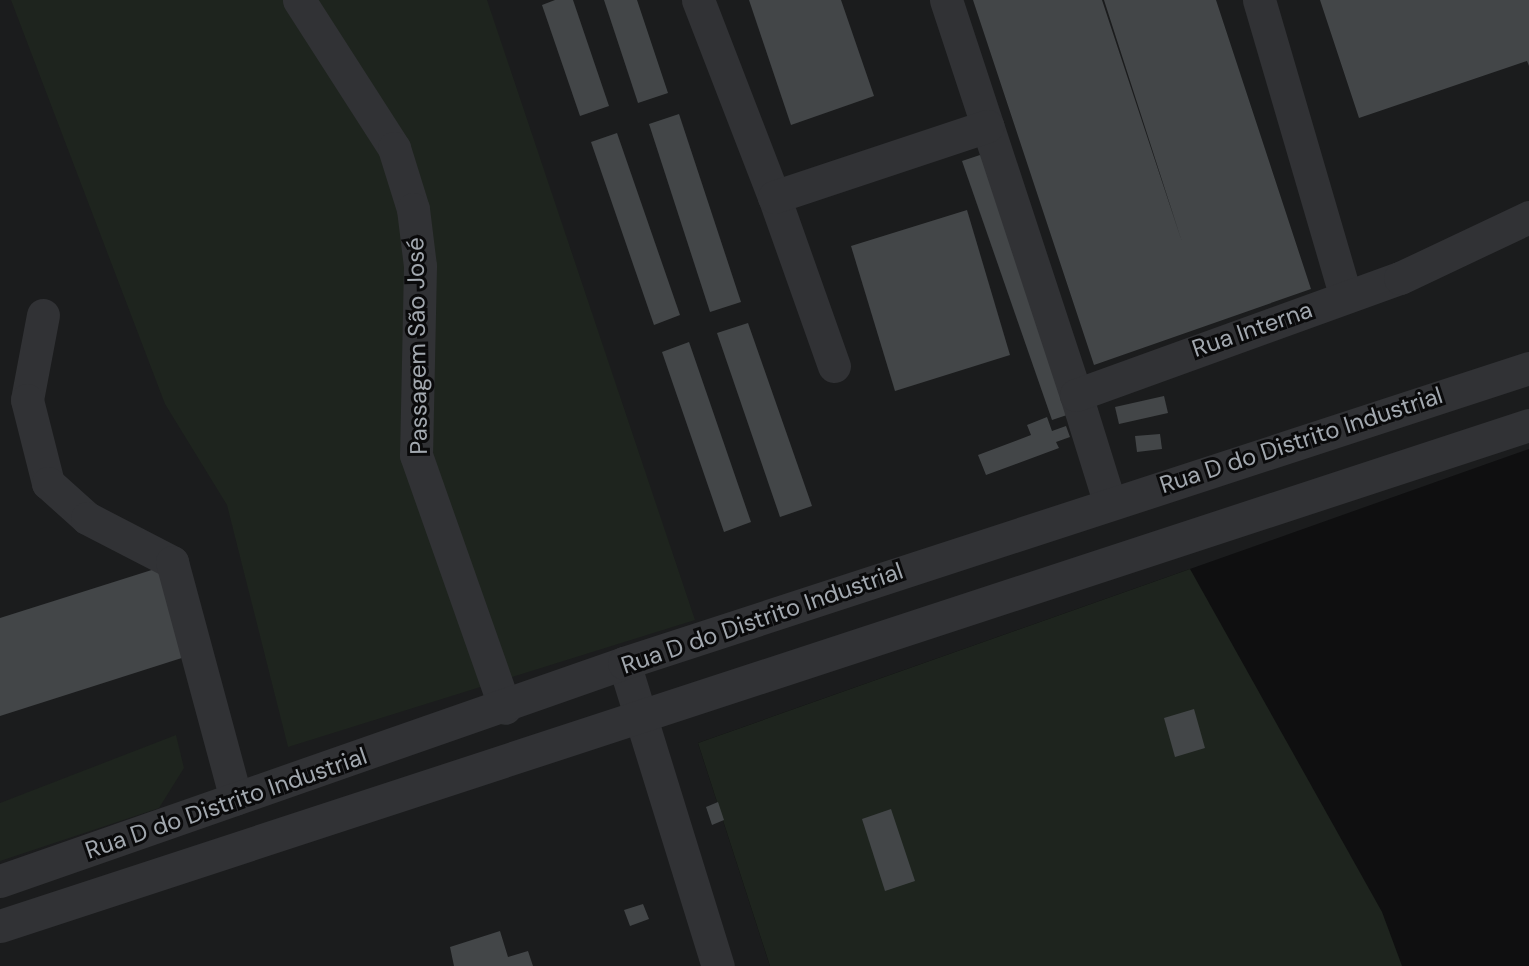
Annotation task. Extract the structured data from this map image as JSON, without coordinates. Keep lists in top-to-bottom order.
{
  "streets": {
    "street": ["Rua Interna", "Passagem São José", "Rua D do Distrito Industrial"]
  },
  "crossings": [
    ["Passagem São José", "Rua D do Distrito Industrial"]
  ]
}
